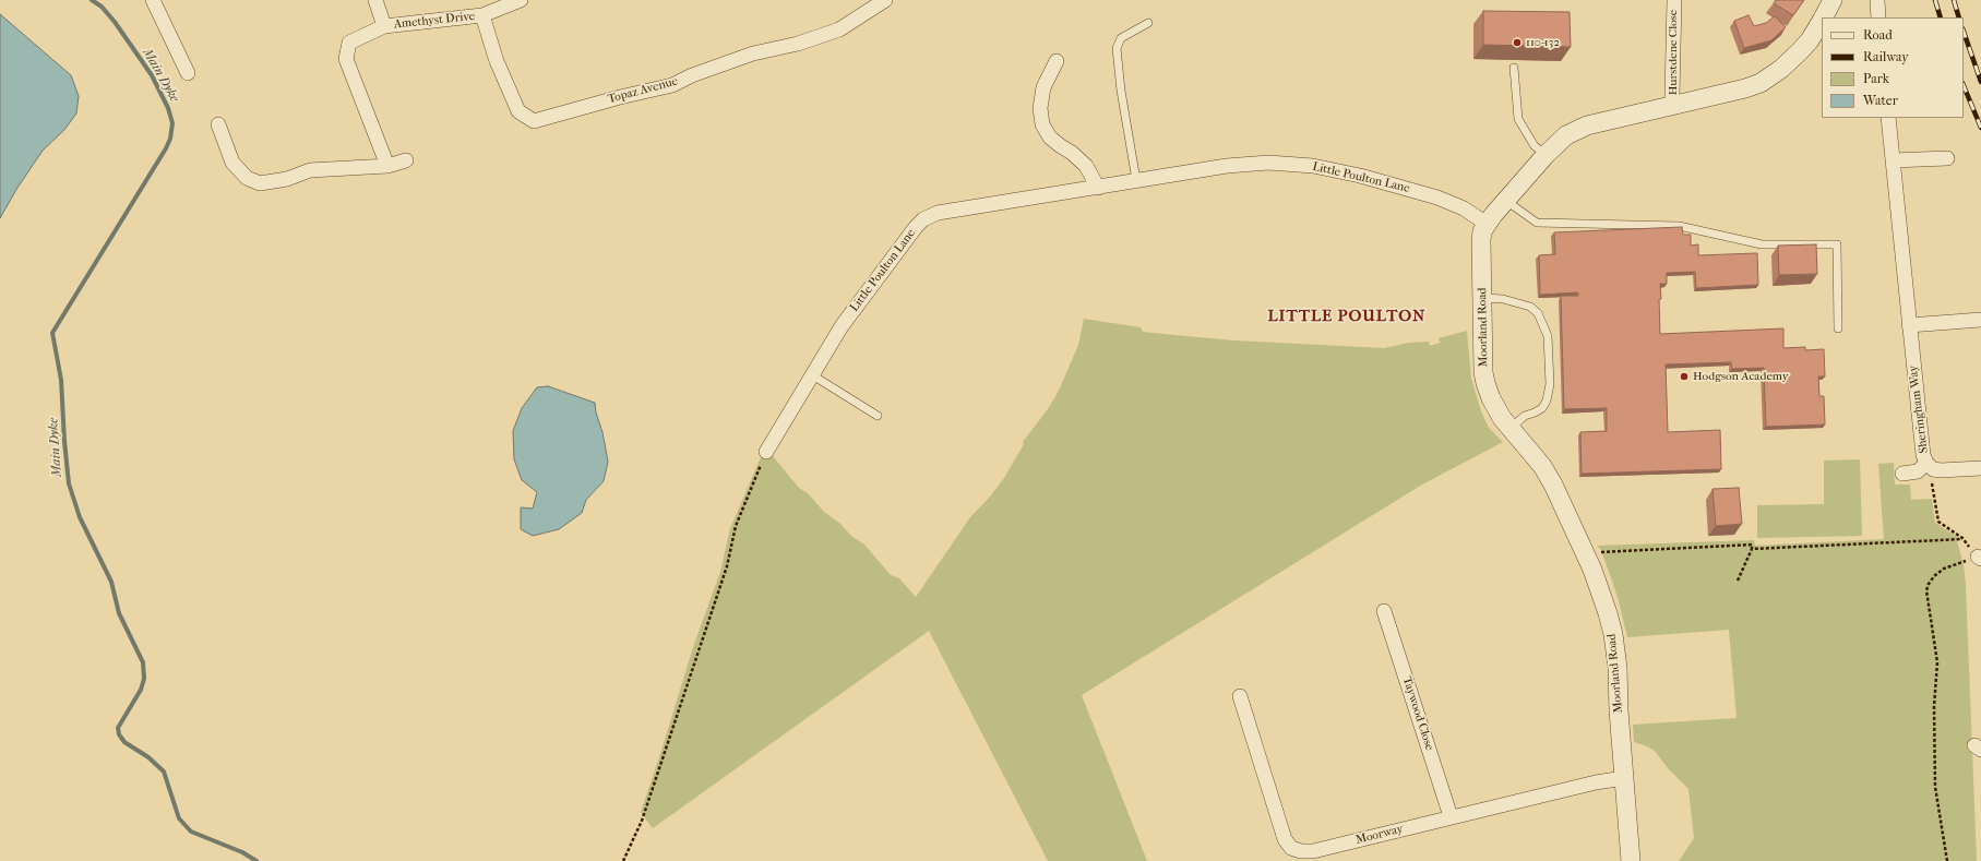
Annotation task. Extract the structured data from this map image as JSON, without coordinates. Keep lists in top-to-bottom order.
{
  "streets": {
    "street": [
      "Amethyst Drive",
      "Hurstdene Close",
      "Topaz Avenue",
      "Little Poulton Lane",
      "Moorland Road",
      "Sheringham Way",
      "Taywood Close",
      "Moorway"
    ]
  },
  "crossings": [
    ["Amethyst Drive", "Topaz Avenue"],
    ["Hurstdene Close", "Moorland Road"],
    ["Little Poulton Lane", "Moorland Road"],
    ["Moorland Road", "Moorway"],
    ["Taywood Close", "Moorway"]
  ],
  "districts": ["LITTLE POULTON"],
  "water": ["Main Dyke"],
  "places": ["110-132", "Hodgson Academy"],
  "legend": [
    "Road",
    "Railway",
    "Park",
    "Water"
  ]
}
